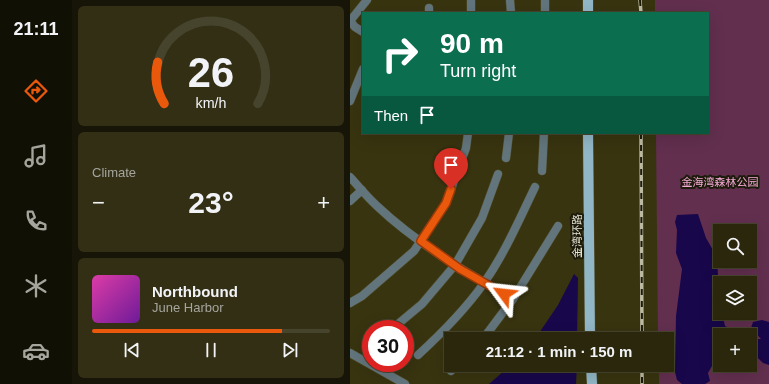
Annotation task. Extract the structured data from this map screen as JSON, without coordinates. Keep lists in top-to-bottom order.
{
  "streets": {
    "main road": ["金湾环路"]
  },
  "parks": ["金海湾森林公园"],
  "page": {
    "tabs": "21:11",
    "turn": ["90 m", "Turn right"],
    "then": "Then",
    "tile": "Climate",
    "heat": ["−", "23°", "+"],
    "map_buttons": "+",
    "song": ["Northbound", "June Harbor"],
    "limit": "30",
    "trip": "21:12 · 1 min · 150 m",
    "gauge": ["26", "km/h"]
  }
}
